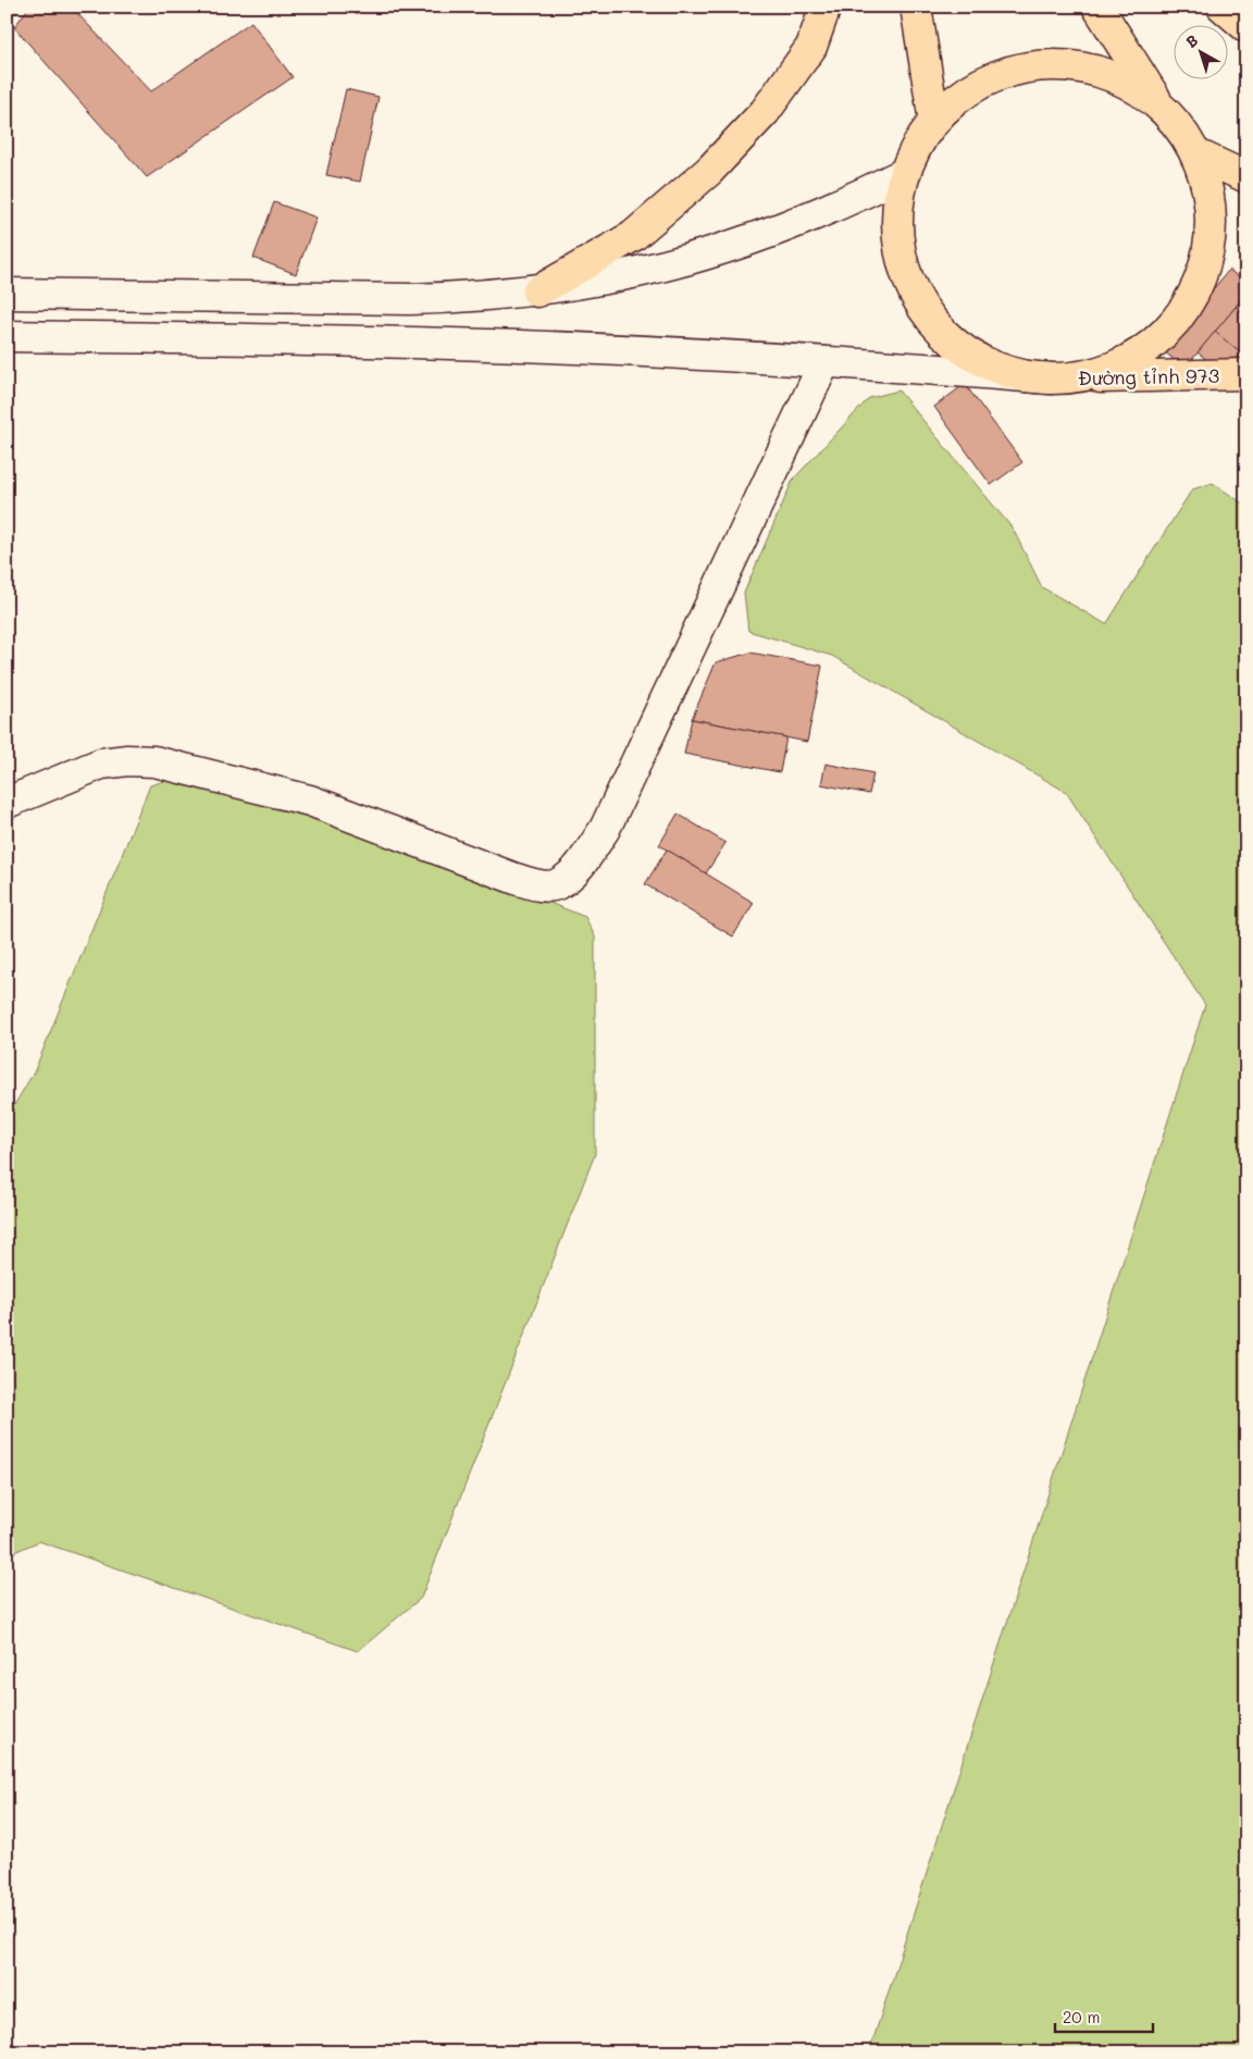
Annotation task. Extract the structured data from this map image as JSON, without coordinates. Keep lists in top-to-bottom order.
{
  "streets": {
    "main road": ["Đường tỉnh 973"]
  },
  "scale_bar": "20 m",
  "north": "top left"
}
